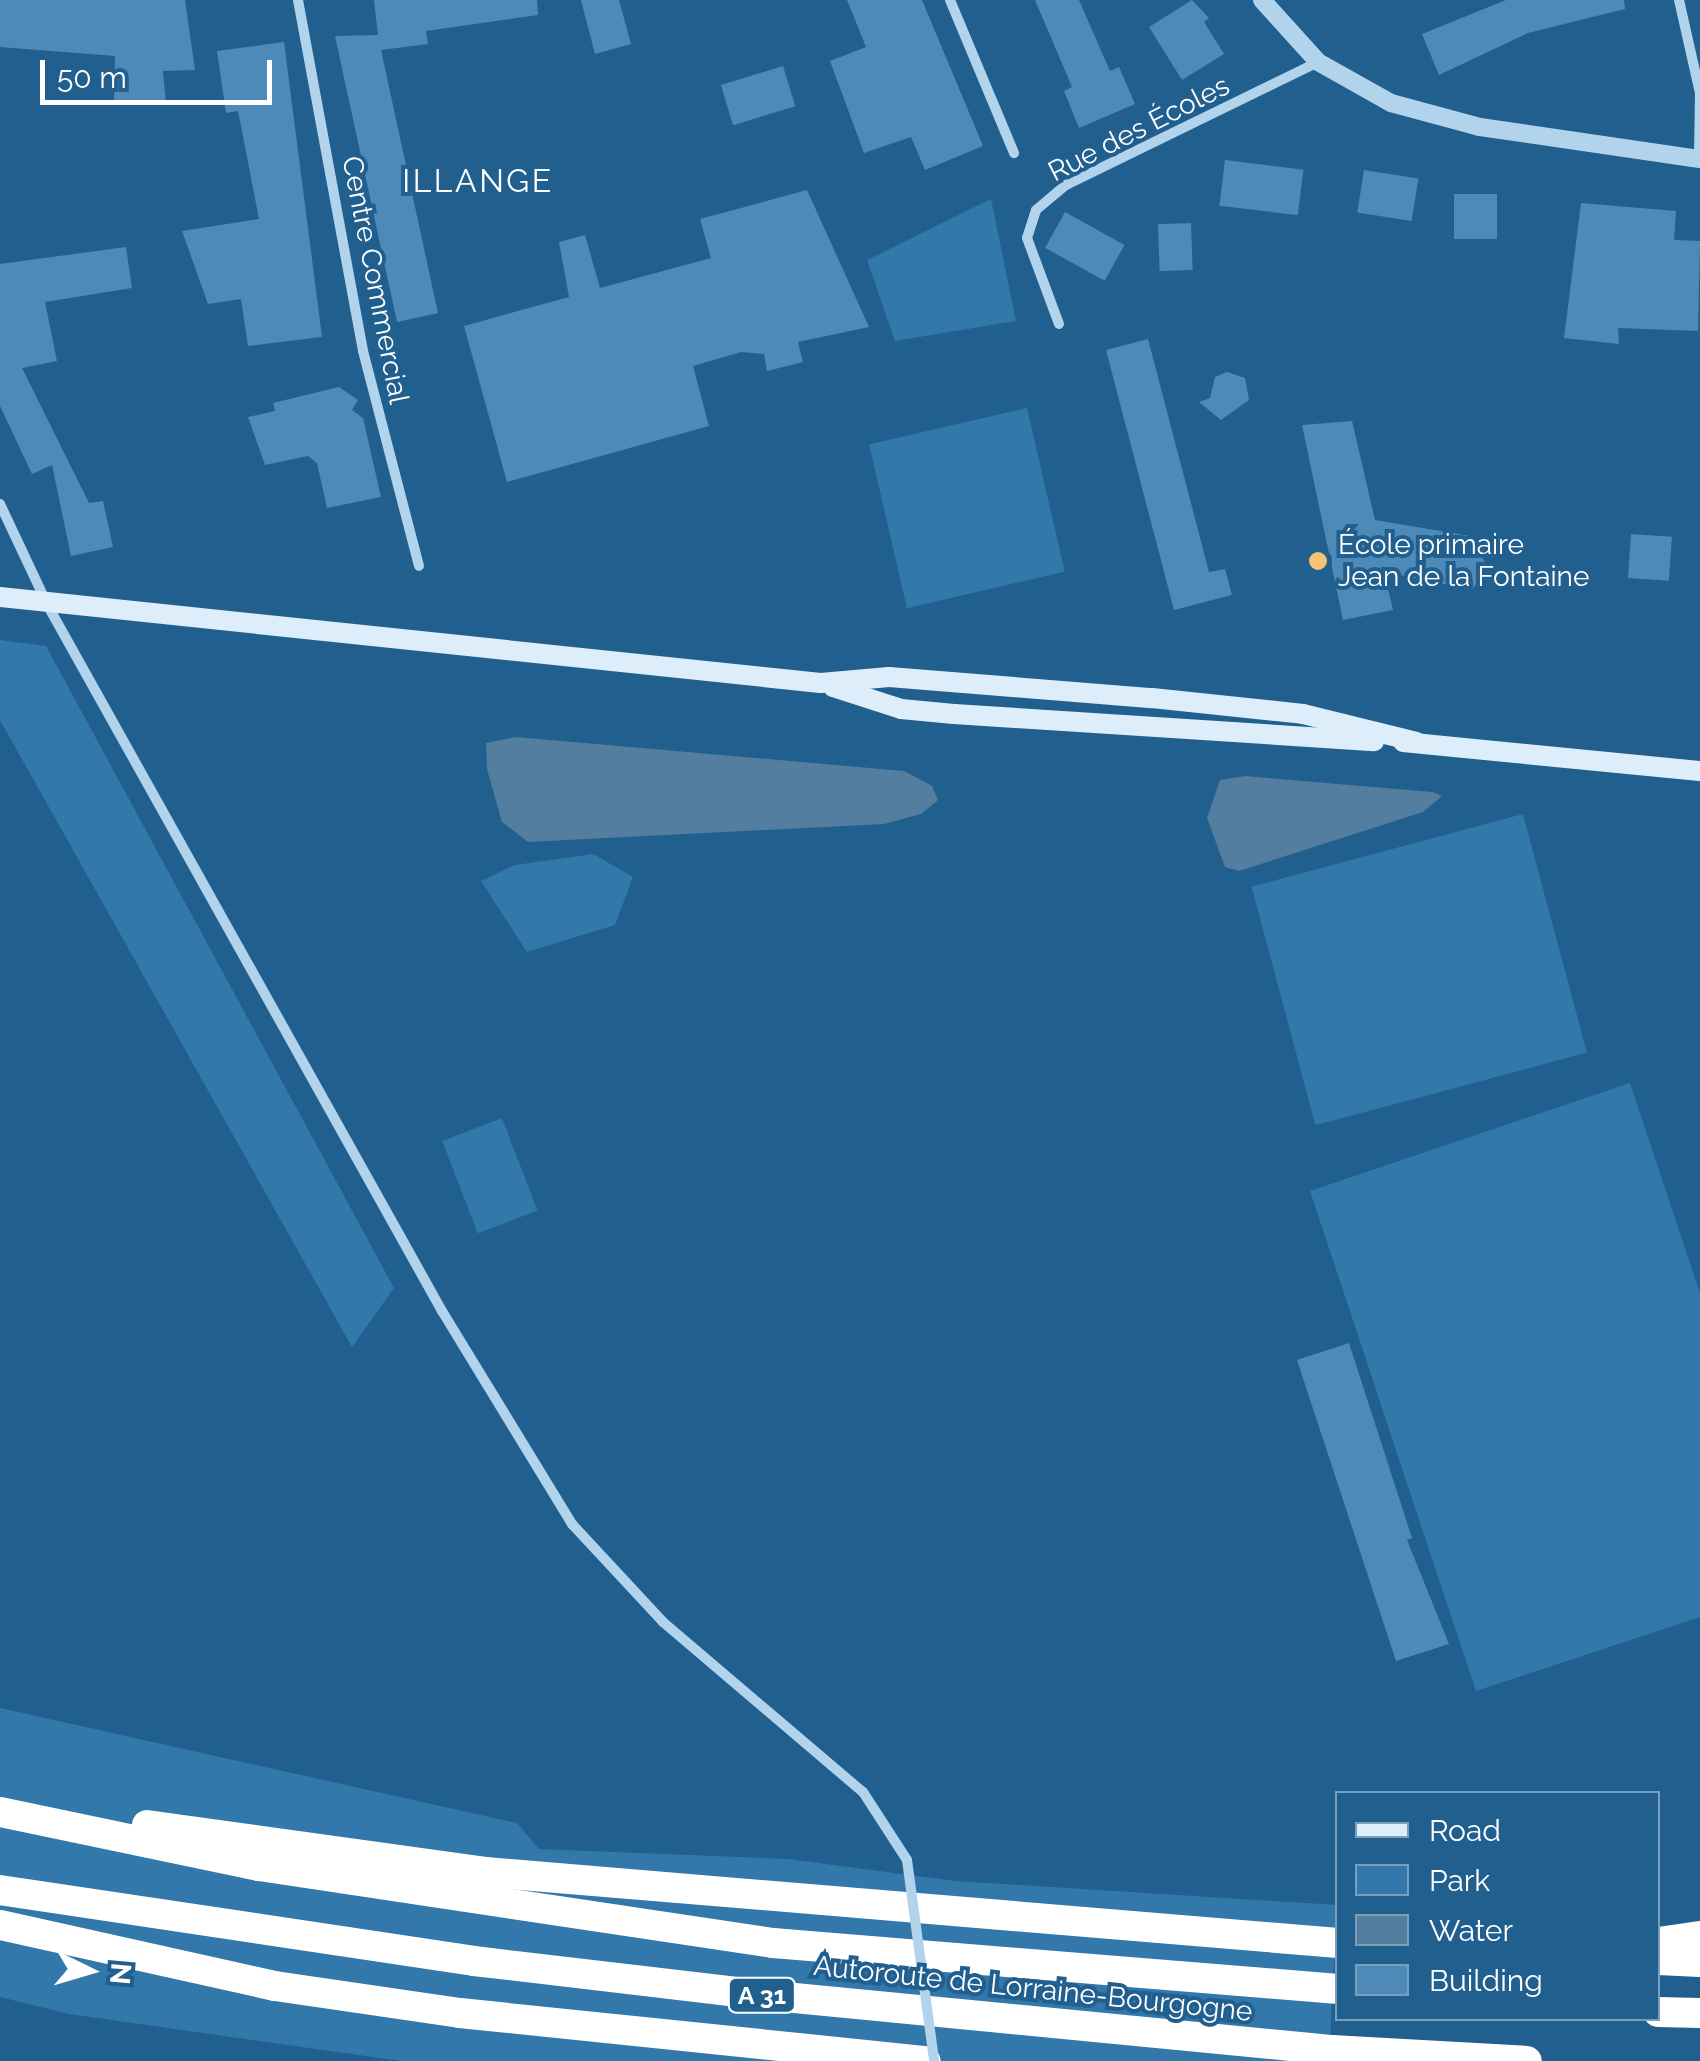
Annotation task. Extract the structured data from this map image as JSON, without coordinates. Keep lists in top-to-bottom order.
{
  "streets": {
    "highway": ["Autoroute de Lorraine-Bourgogne", "A 31"],
    "street": ["Rue des Écoles", "Centre Commercial"]
  },
  "districts": ["ILLANGE"],
  "places": ["École primaire Jean de la Fontaine"],
  "legend": [
    "Road",
    "Park",
    "Water",
    "Building"
  ],
  "scale_bar": "50 m",
  "north": "right"
}
